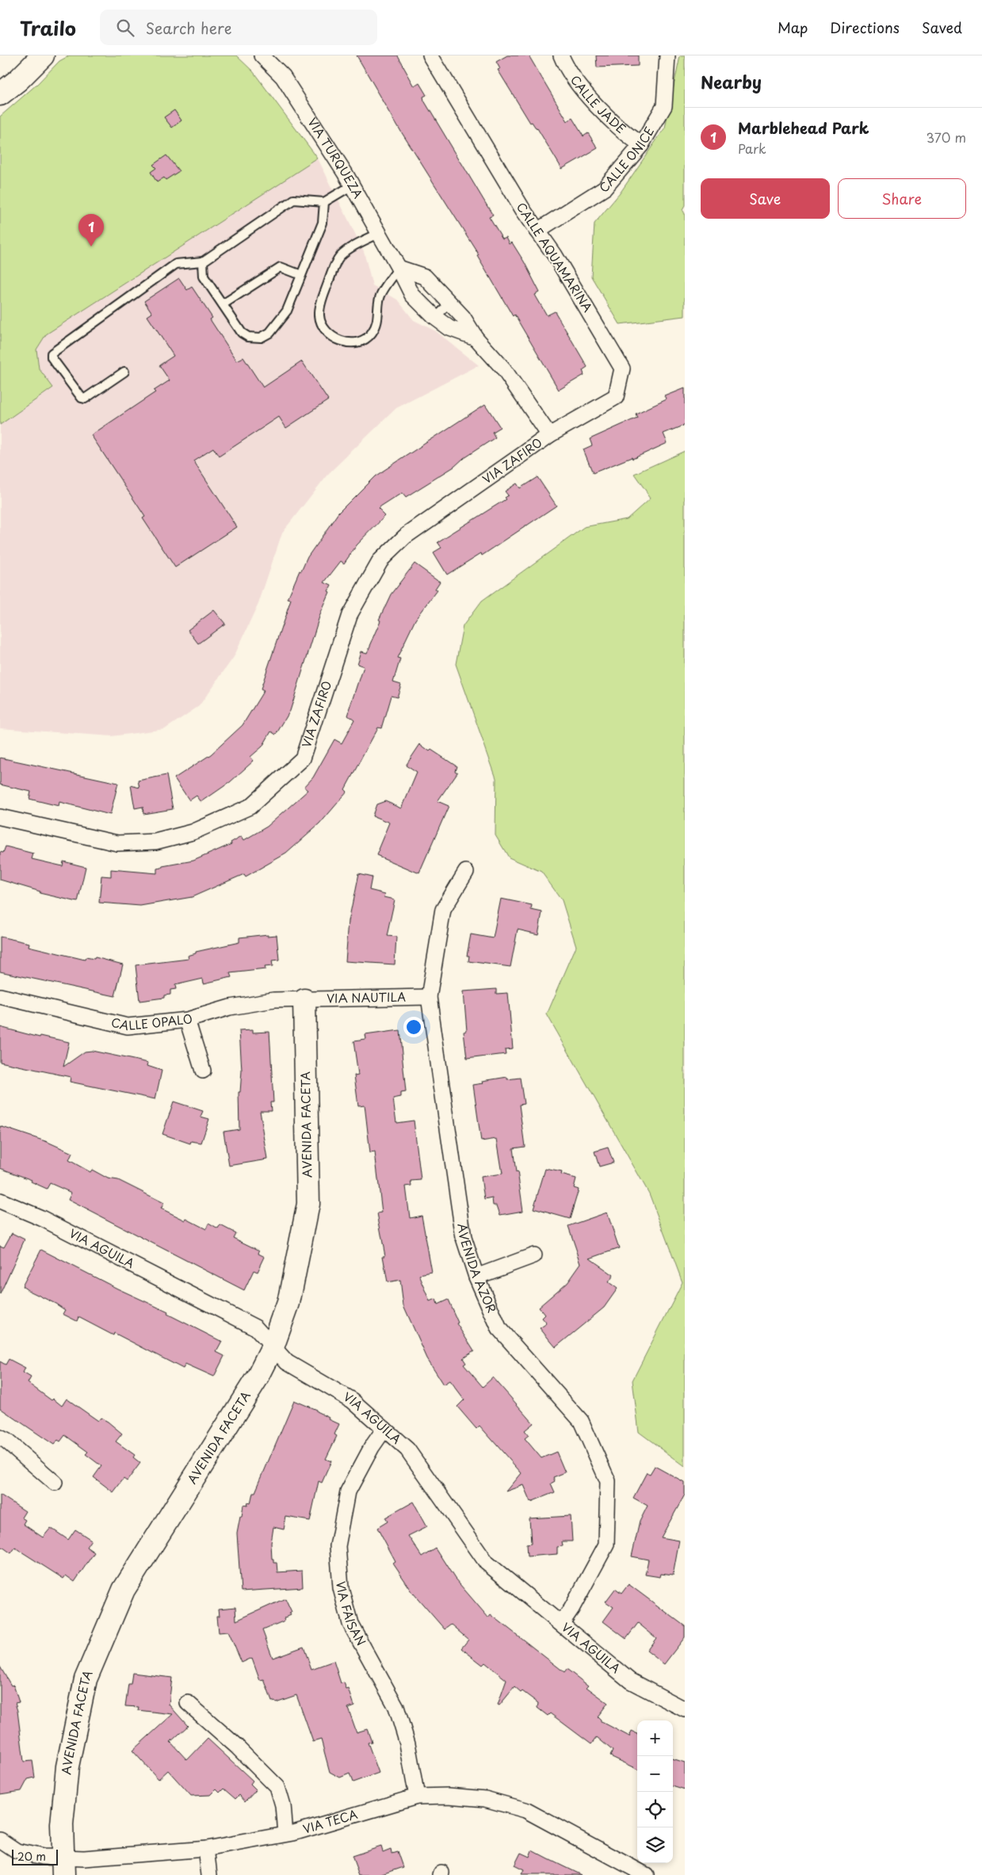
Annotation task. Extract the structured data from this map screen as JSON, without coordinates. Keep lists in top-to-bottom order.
{
  "streets": {
    "street": [
      "CALLE JADE",
      "CALLE ONICE",
      "VIA TURQUEZA",
      "CALLE AQUAMARINA",
      "VIA ZAFIRO",
      "VIA NAUTILA",
      "CALLE OPALO",
      "AVENIDA FACETA",
      "VIA AGUILA",
      "AVENIDA AZOR",
      "VIA FAISAN",
      "VIA TECA"
    ]
  },
  "crossings": [
    ["CALLE JADE", "CALLE ONICE"],
    ["CALLE ONICE", "CALLE AQUAMARINA"],
    ["VIA TURQUEZA", "CALLE AQUAMARINA"],
    ["VIA TURQUEZA", "VIA ZAFIRO"],
    ["CALLE AQUAMARINA", "VIA ZAFIRO"],
    ["VIA NAUTILA", "CALLE OPALO"],
    ["VIA NAUTILA", "AVENIDA FACETA"],
    ["VIA NAUTILA", "AVENIDA AZOR"],
    ["CALLE OPALO", "AVENIDA FACETA"],
    ["AVENIDA FACETA", "VIA AGUILA"],
    ["AVENIDA FACETA", "VIA TECA"],
    ["VIA AGUILA", "AVENIDA AZOR"],
    ["VIA AGUILA", "VIA FAISAN"],
    ["VIA FAISAN", "VIA TECA"]
  ],
  "scale_bar": "20 m",
  "page": {
    "header": "Trailo",
    "search": "Search here",
    "nav": ["Map", "Directions", "Saved"],
    "heading": "Nearby",
    "list": [
      {
        "mark": "1",
        "name": "Marblehead Park",
        "note": "Park",
        "value": "370 m"
      }
    ],
    "buttons": ["Save", "Share"],
    "pins": "1",
    "map_buttons": ["+", "−"],
    "scale": "20 m"
  }
}
